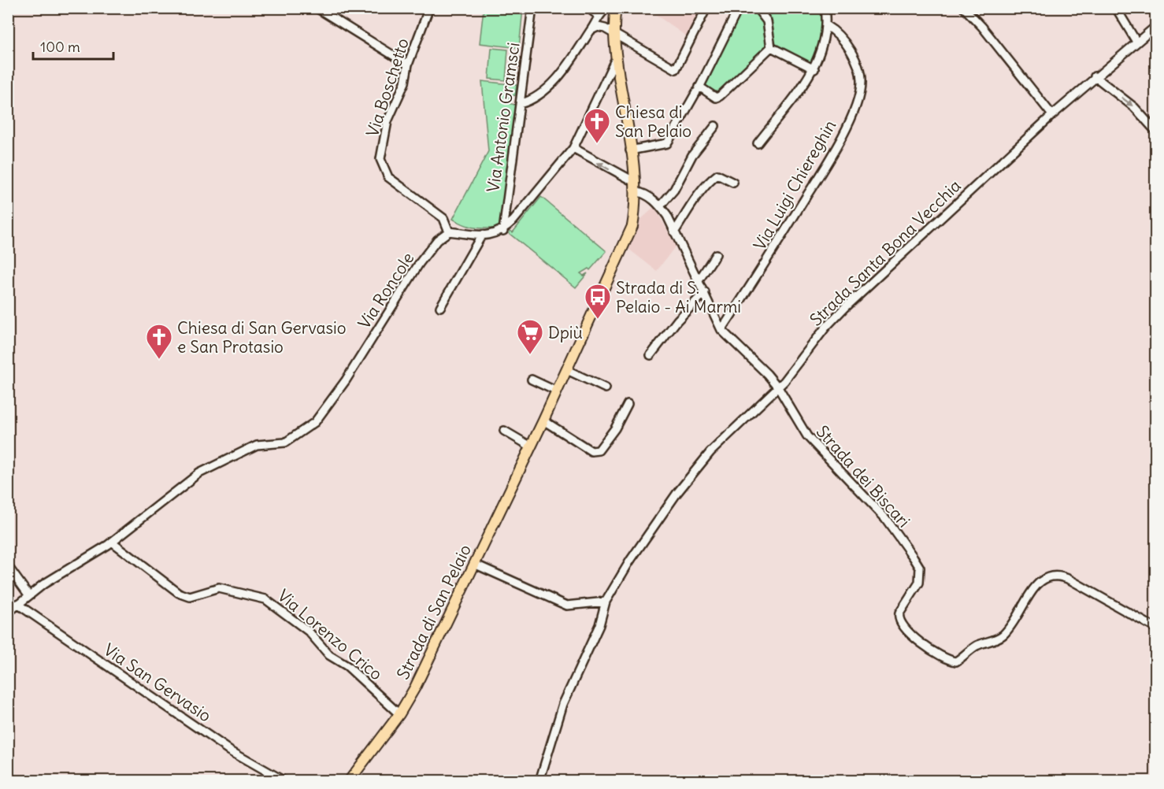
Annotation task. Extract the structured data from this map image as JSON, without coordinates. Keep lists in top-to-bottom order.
{
  "streets": {
    "main road": ["Strada di San Pelaio"],
    "street": [
      "Via Boschetto",
      "Via Antonio Gramsci",
      "Via Luigi Chiereghin",
      "Strada Santa Bona Vecchia",
      "Via Roncole",
      "Strada dei Biscari",
      "Via Lorenzo Crico",
      "Via San Gervasio"
    ]
  },
  "crossings": [
    ["Via Boschetto", "Via Roncole"],
    ["Via Luigi Chiereghin", "Strada dei Biscari"],
    ["Strada Santa Bona Vecchia", "Strada dei Biscari"],
    ["Via Roncole", "Via Lorenzo Crico"],
    ["Via Roncole", "Via San Gervasio"],
    ["Strada di San Pelaio", "Via Lorenzo Crico"]
  ],
  "places": {
    "church": ["Chiesa di San Pelaio", "Chiesa di San Gervasio e San Protasio"],
    "bus stop": ["Strada di S. Pelaio - Ai Marmi"],
    "supermarket": ["Dpiù"]
  },
  "scale_bar": "100 m"
}
